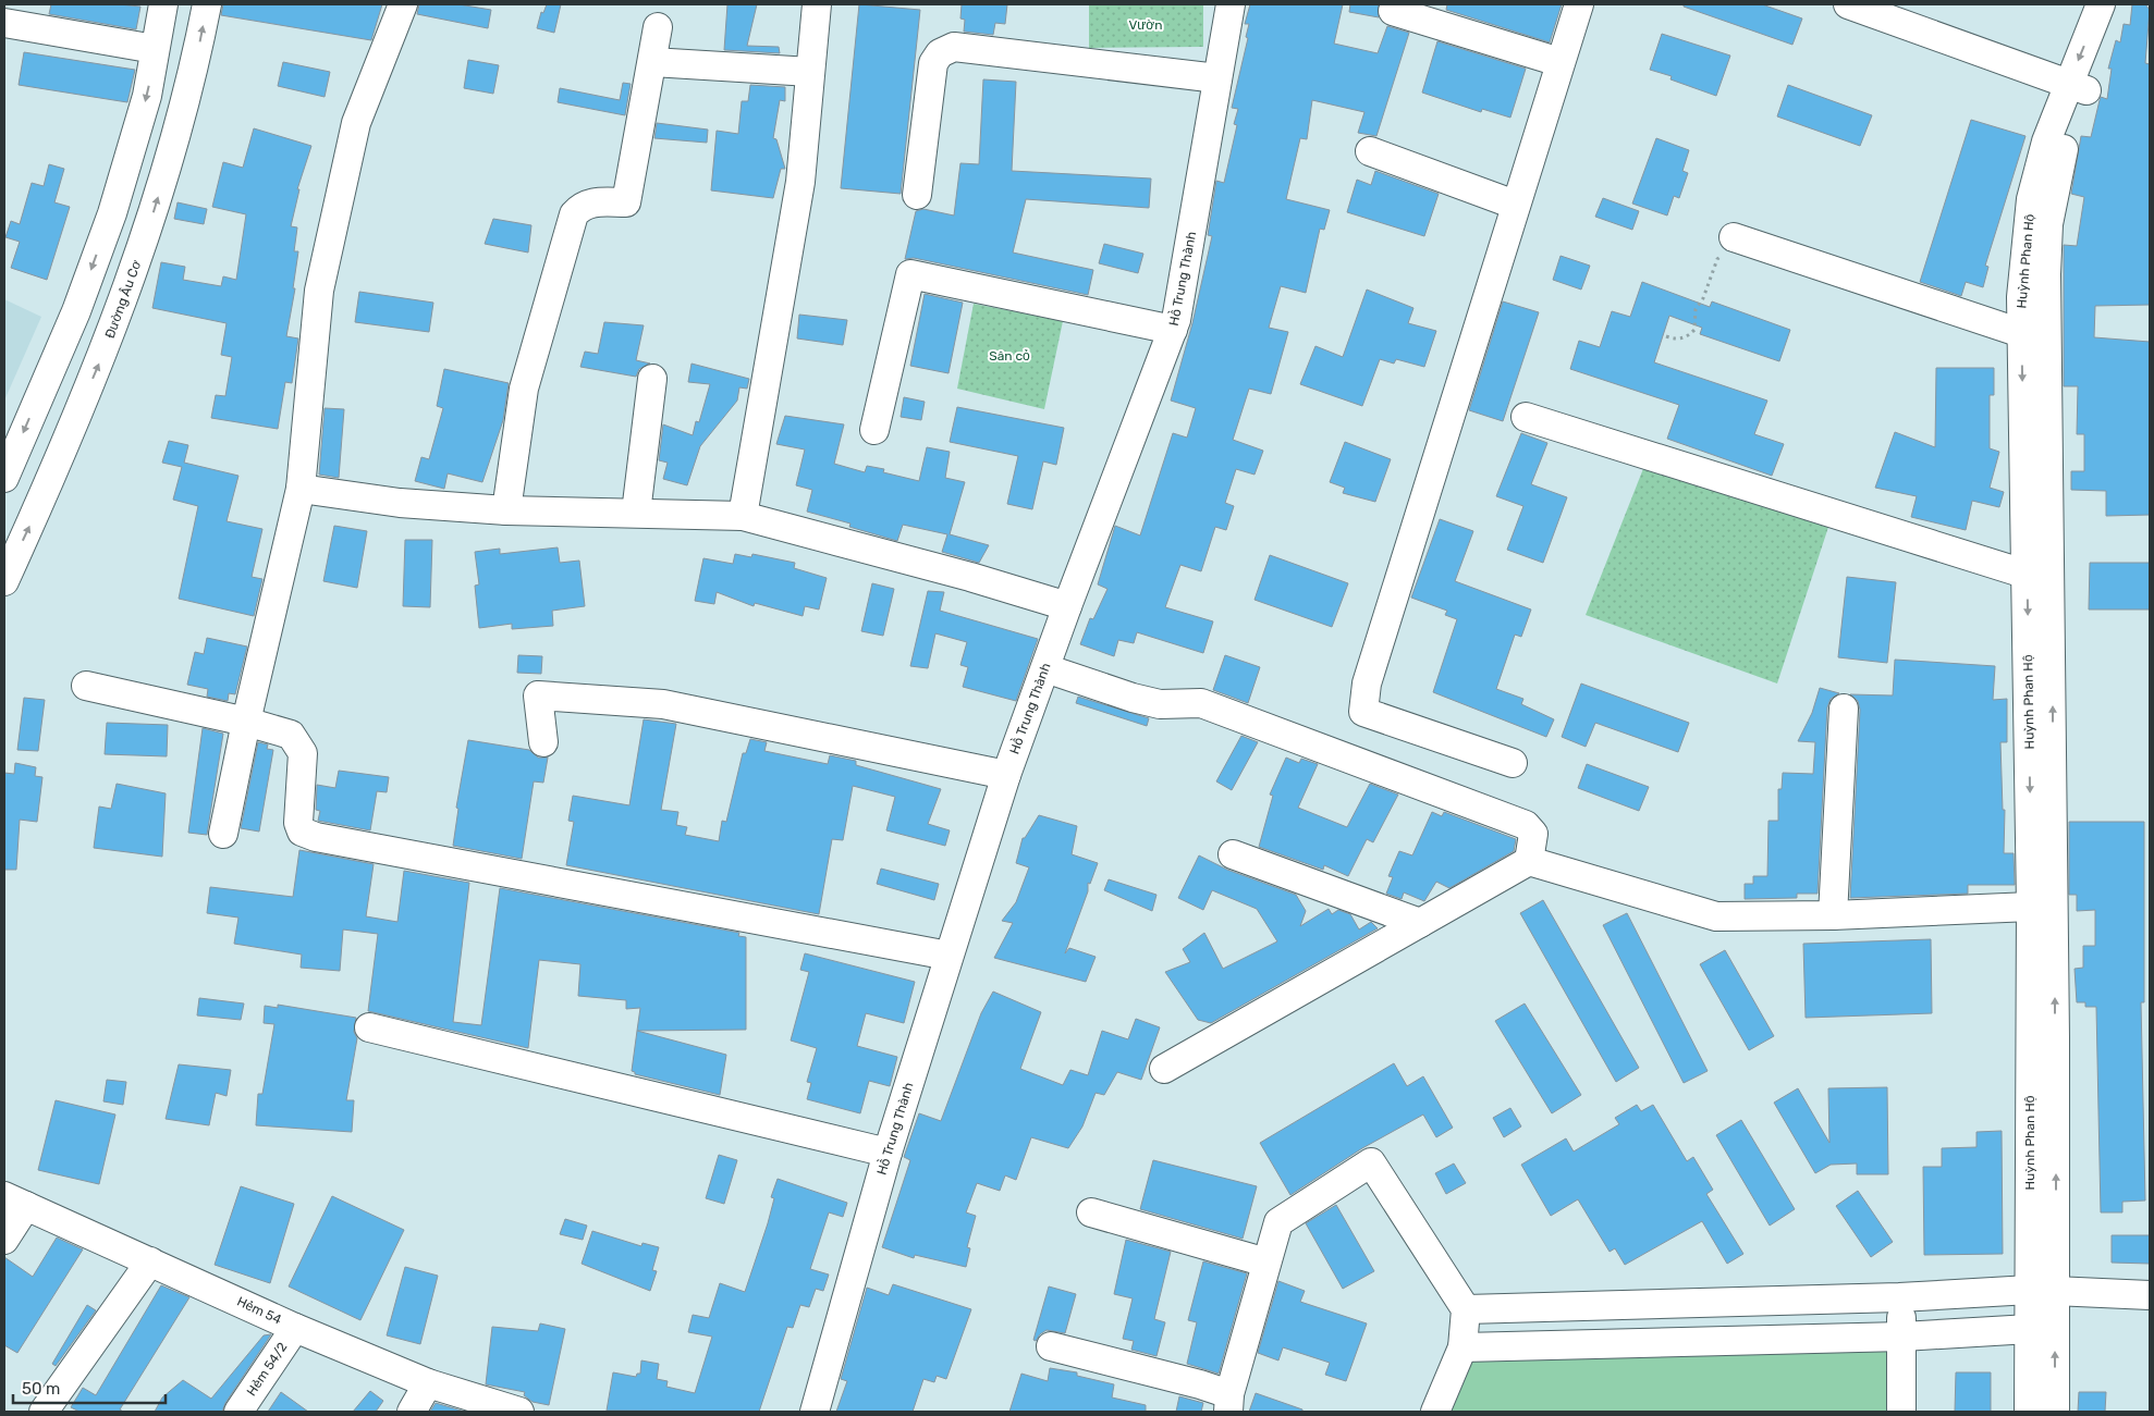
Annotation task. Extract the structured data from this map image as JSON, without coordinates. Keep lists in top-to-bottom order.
{
  "streets": {
    "street": [
      "Huỳnh Phan Hộ",
      "Hồ Trung Thành",
      "Đường Âu Cơ",
      "Hẻm 54",
      "Hẻm 54/2"
    ]
  },
  "crossings": [
    ["Hẻm 54", "Hẻm 54/2"]
  ],
  "parks": ["Vườn", "Sân cỏ"],
  "scale_bar": "50 m"
}
